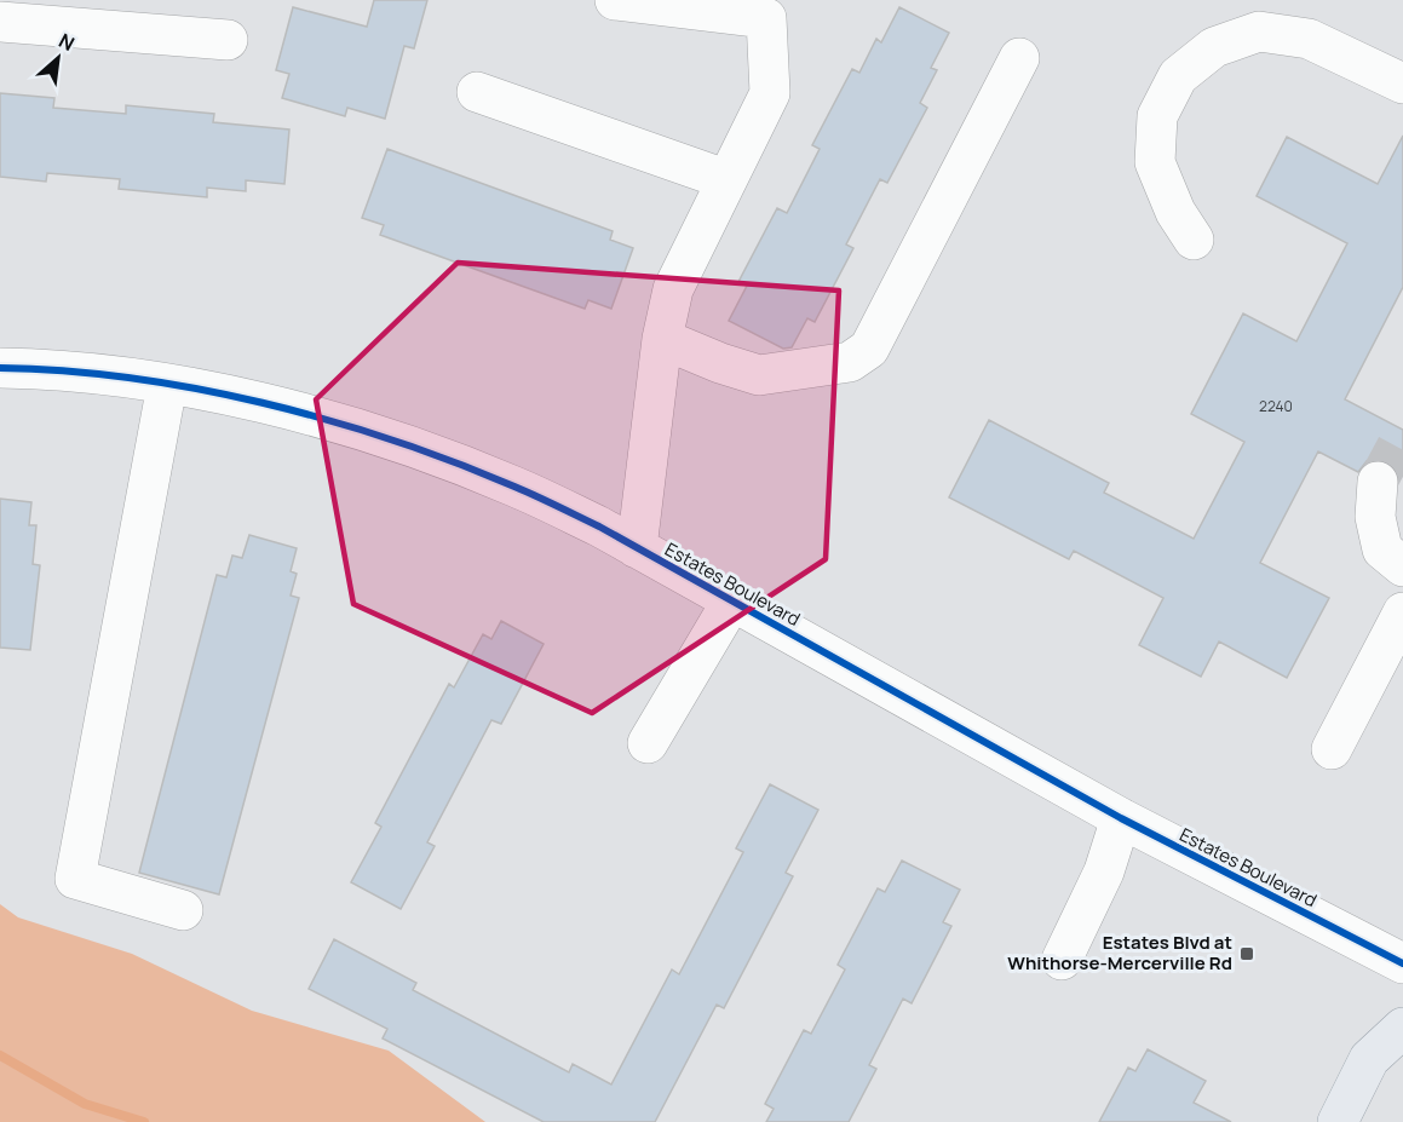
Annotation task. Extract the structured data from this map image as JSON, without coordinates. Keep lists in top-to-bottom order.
{
  "streets": {
    "street": ["Estates Boulevard"]
  },
  "places": {
    "transit": ["Estates Blvd at Whithorse-Mercerville Rd"]
  },
  "house_numbers": ["2240"],
  "north": "top right"
}
